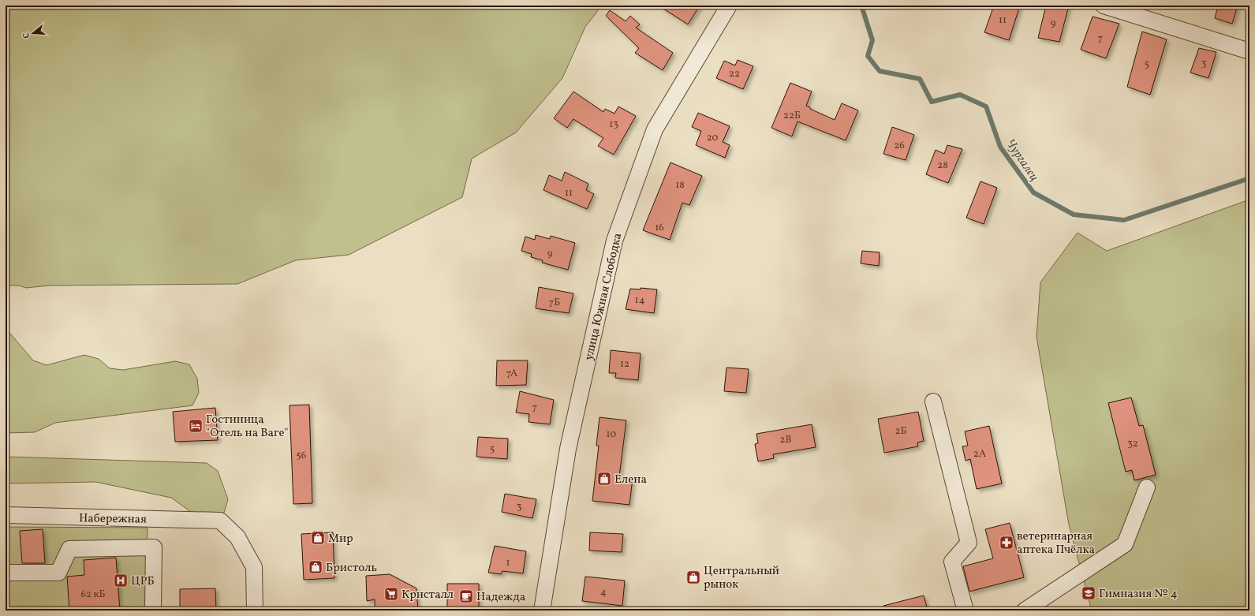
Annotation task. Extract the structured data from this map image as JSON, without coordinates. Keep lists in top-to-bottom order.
{
  "streets": {
    "street": ["улица Южная Слободка", "Набережная"]
  },
  "water": ["Чургалец"],
  "places": {
    "hotel": ["Гостиница \"Отель на Ваге\""],
    "shop": [
      "Елена",
      "Мир",
      "Бристоль",
      "Центральный рынок"
    ],
    "pharmacy": ["ветеринарная аптека Пчёлка"],
    "hospital": ["ЦРБ"],
    "school or university": ["Гимназия № 4"],
    "supermarket": ["Кристалл"],
    "cafe": ["Надежда"]
  },
  "house_numbers": [
    "11",
    "9",
    "7",
    "3",
    "5",
    "22",
    "22Б",
    "13",
    "20",
    "26",
    "28",
    "18",
    "11",
    "16",
    "9",
    "14",
    "7Б",
    "12",
    "7А",
    "7",
    "2Б",
    "10",
    "2В",
    "32",
    "5",
    "2А",
    "56",
    "3",
    "1",
    "4",
    "62 кБ"
  ],
  "north": "left"
}
